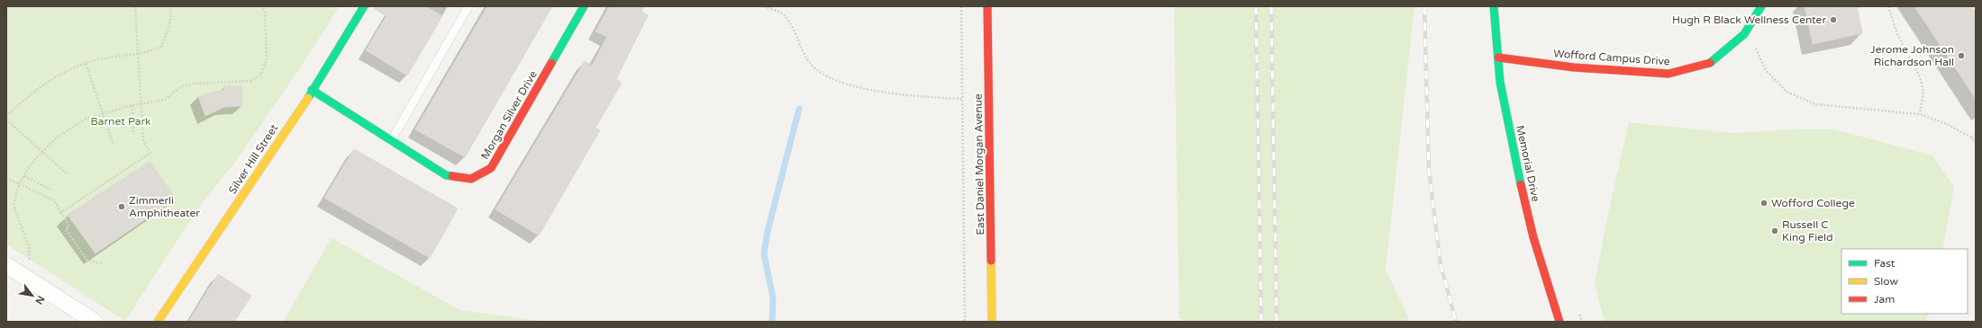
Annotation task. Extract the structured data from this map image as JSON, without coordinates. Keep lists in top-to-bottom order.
{
  "streets": {
    "street": [
      "Wofford Campus Drive",
      "Morgan Silver Drive",
      "Silver Hill Street",
      "Memorial Drive",
      "East Daniel Morgan Avenue"
    ]
  },
  "crossings": [
    ["Wofford Campus Drive", "Memorial Drive"],
    ["Morgan Silver Drive", "Silver Hill Street"]
  ],
  "parks": ["Barnet Park"],
  "places": [
    "Hugh R Black Wellness Center",
    "Jerome Johnson Richardson Hall",
    "Wofford College",
    "Zimmerli Amphitheater",
    "Russell C King Field"
  ],
  "legend": ["Fast", "Slow", "Jam"],
  "north": "bottom right"
}
